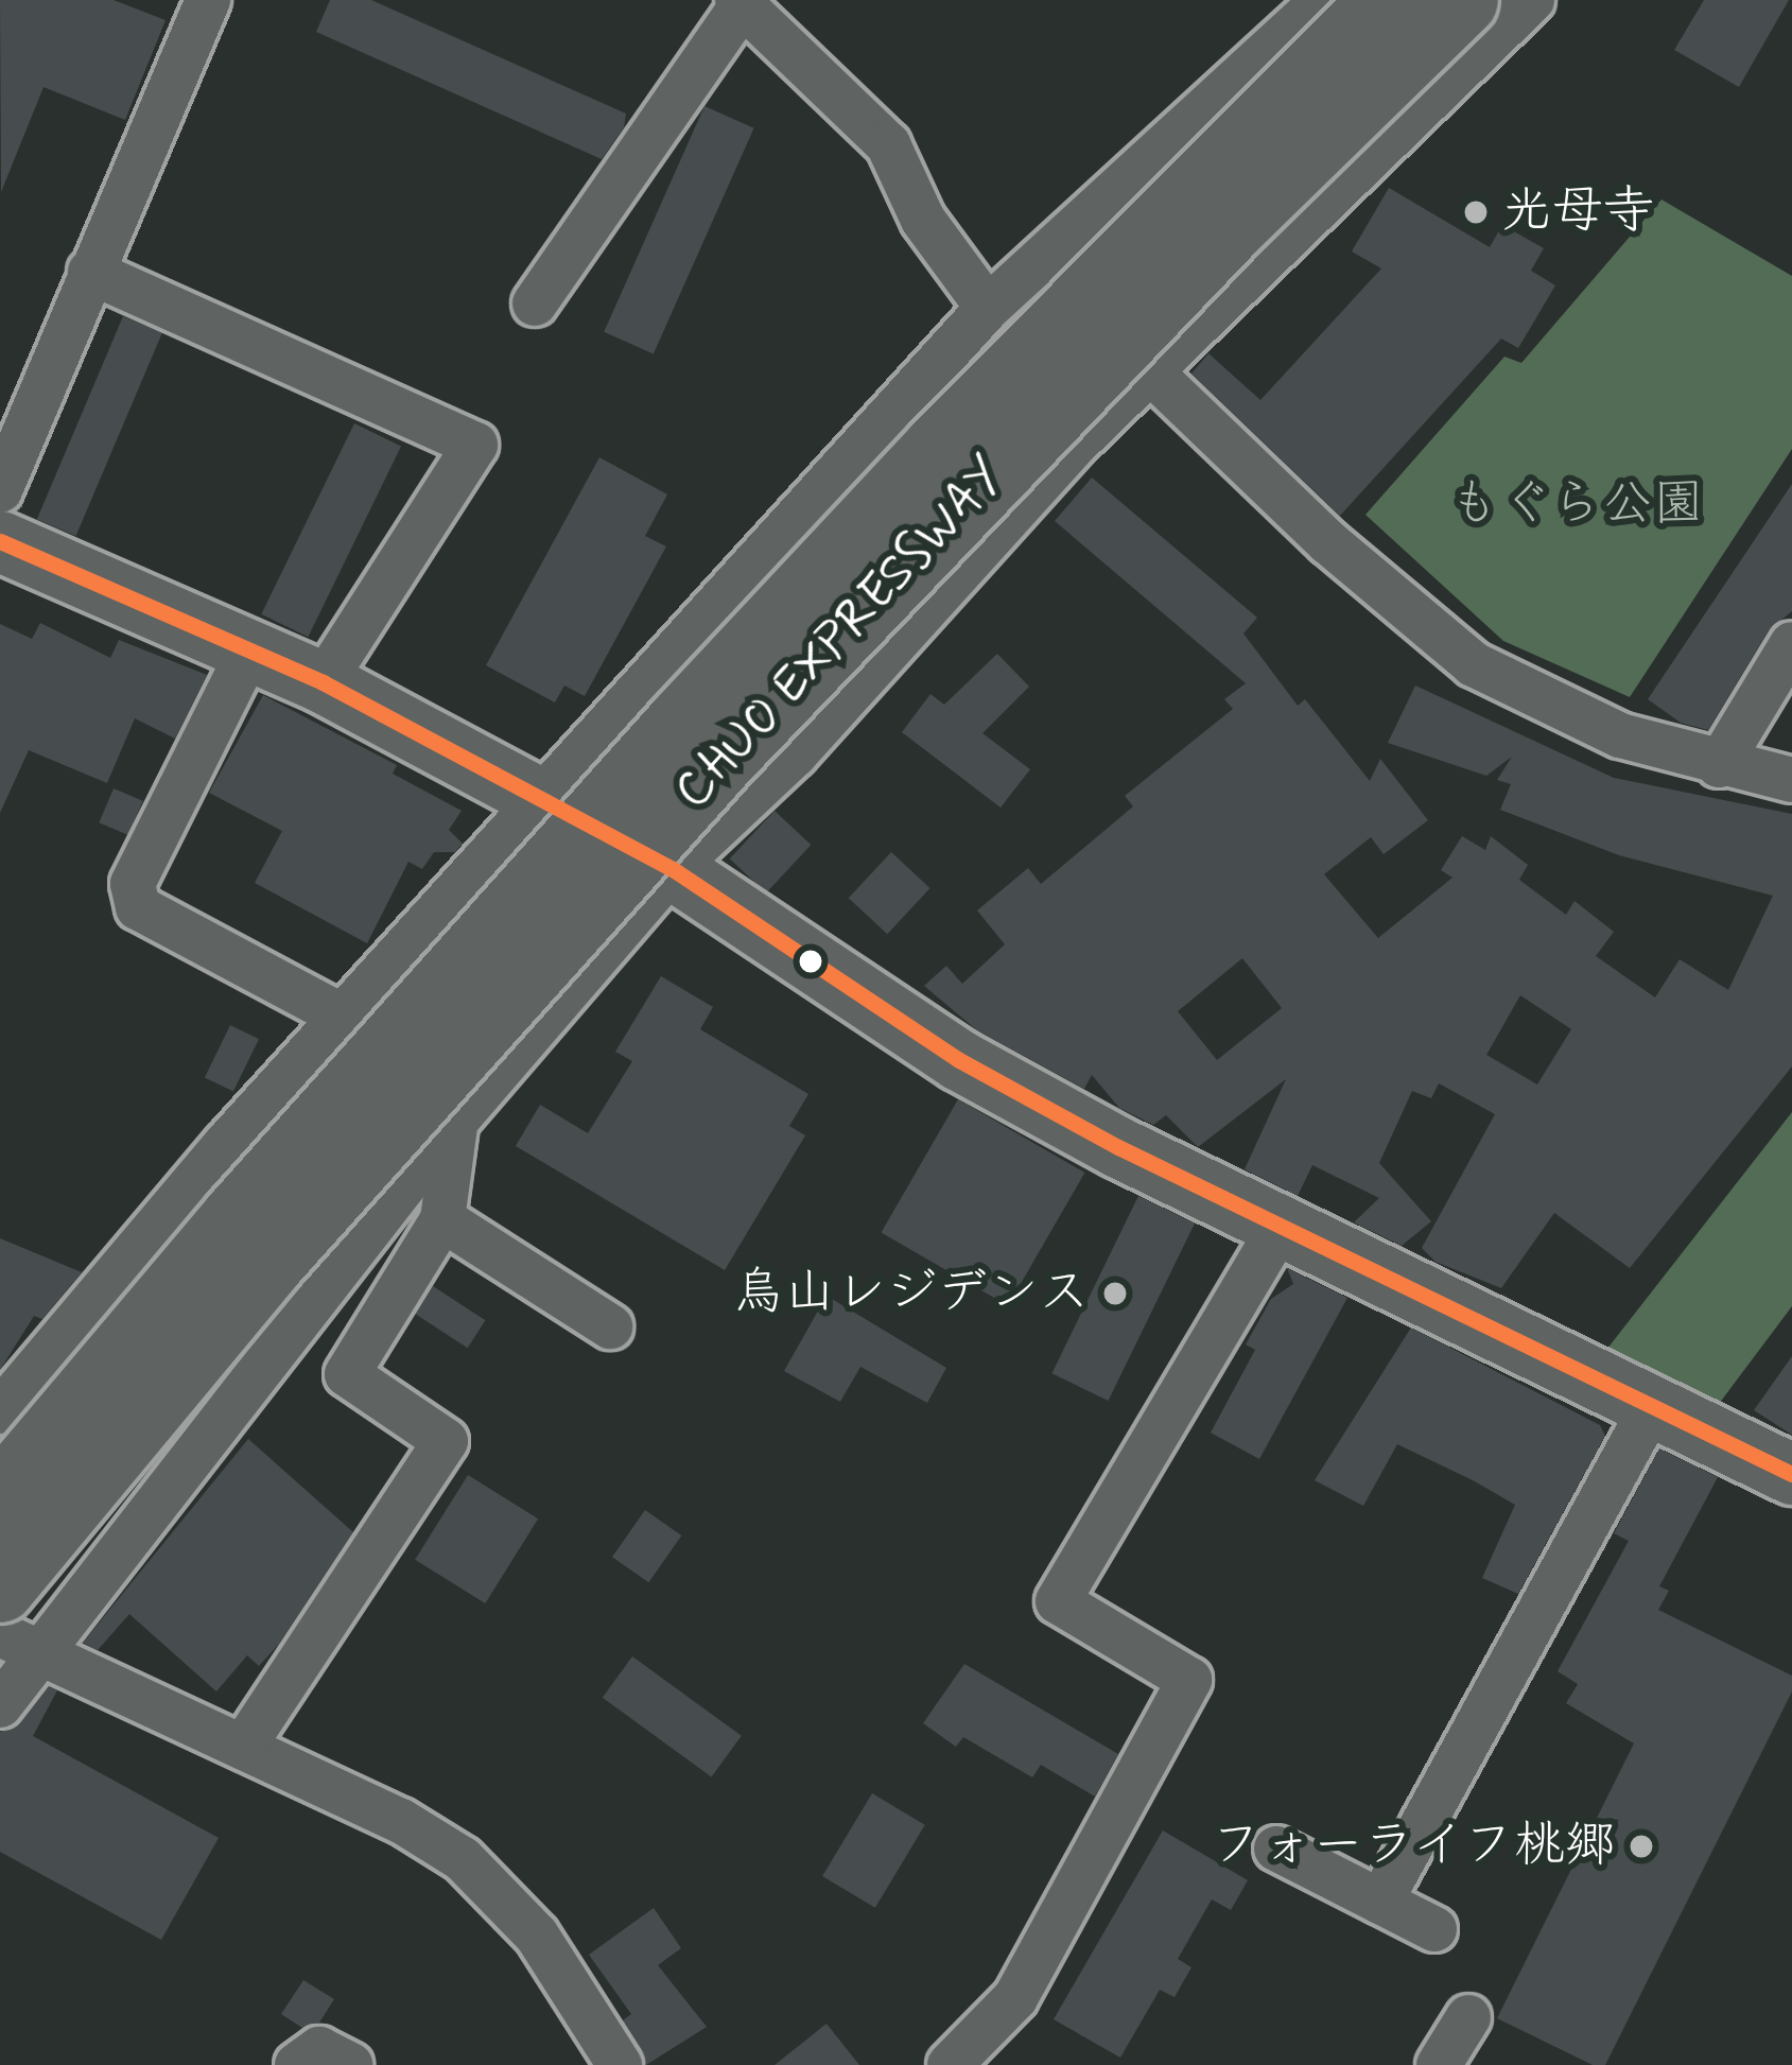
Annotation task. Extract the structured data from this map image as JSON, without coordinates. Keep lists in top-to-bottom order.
{
  "streets": {
    "highway": ["CHUO EXPRESSWAY"]
  },
  "parks": ["もぐら公園"],
  "places": ["光母寺", "烏山レジデンス", "フォーライフ桃郷"]
}
